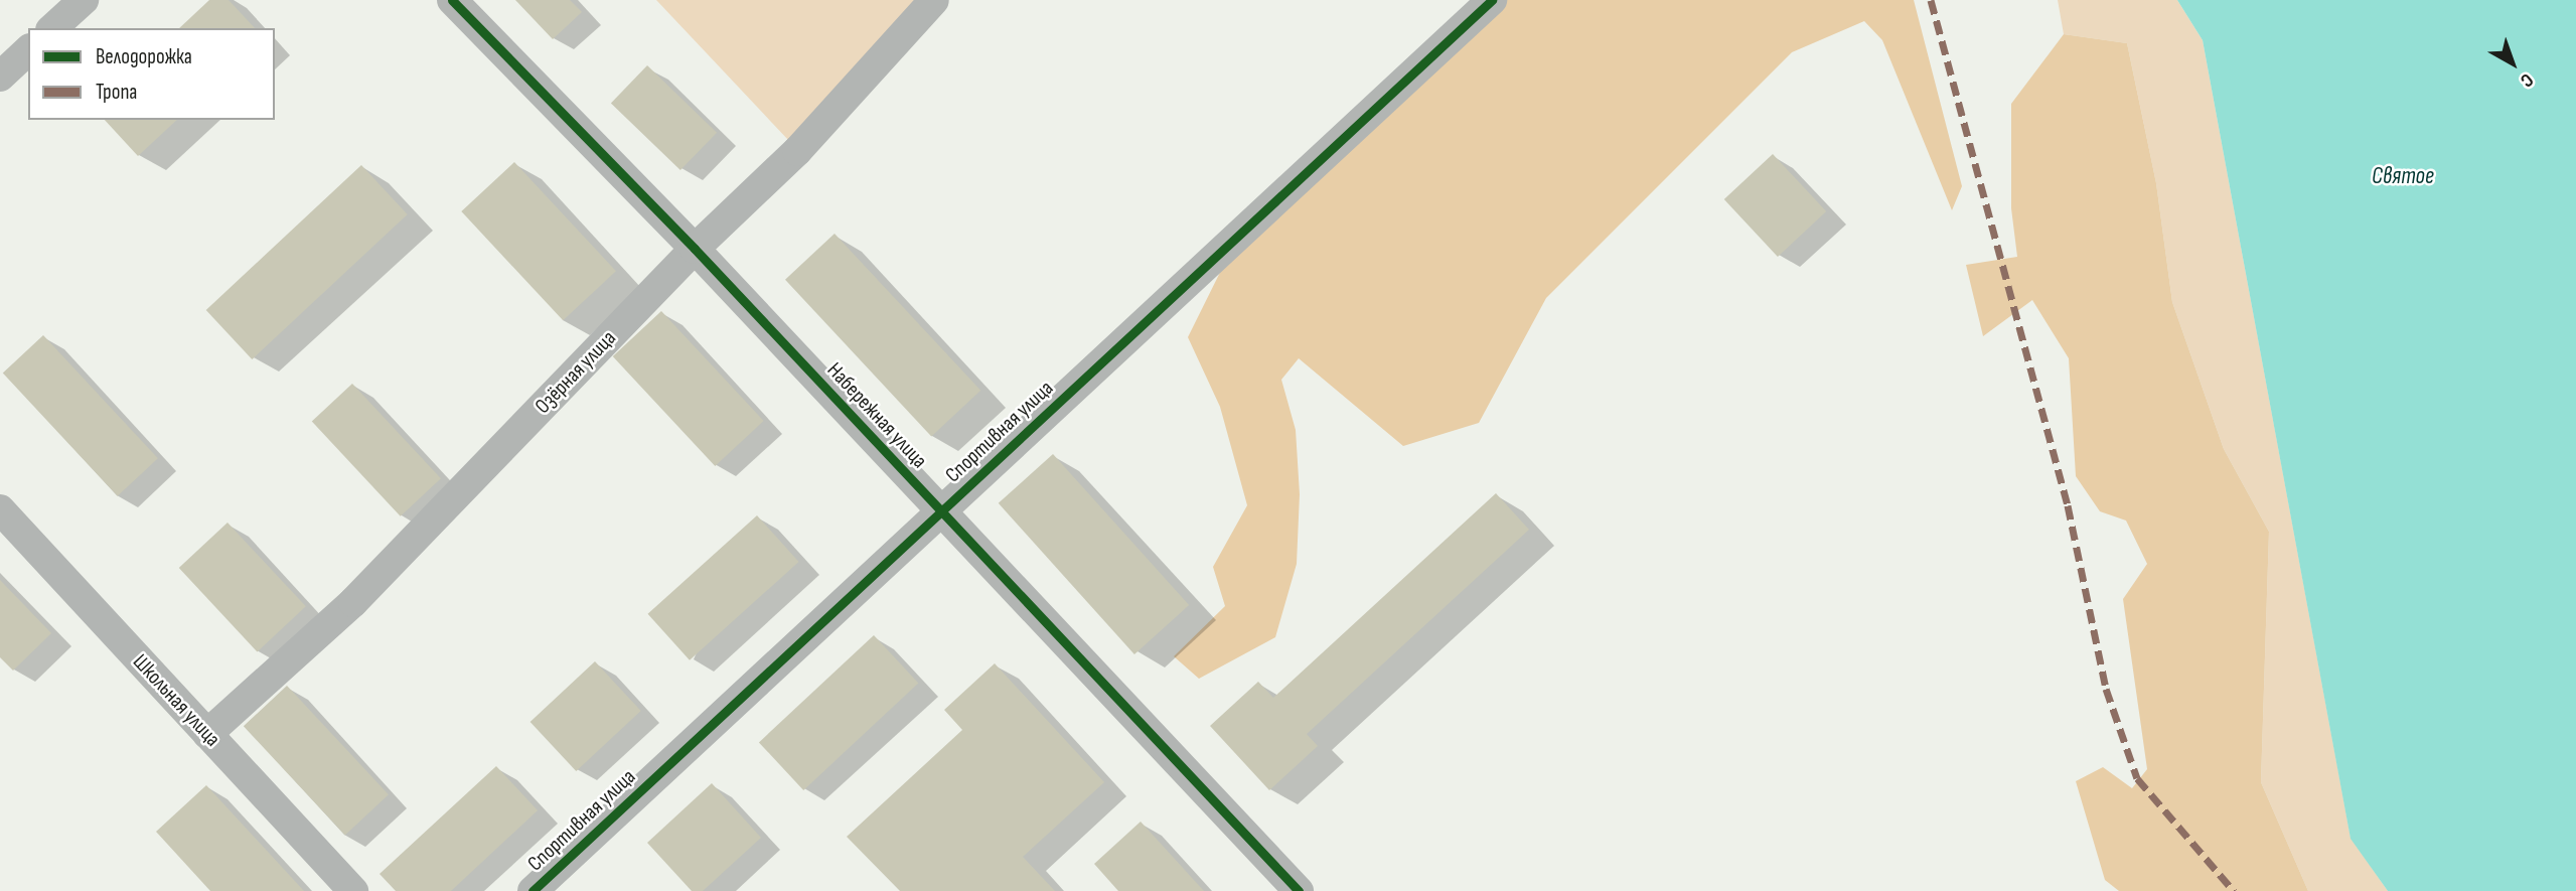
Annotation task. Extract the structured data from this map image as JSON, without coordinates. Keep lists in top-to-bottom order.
{
  "streets": {
    "street": [
      "Озёрная улица",
      "Набережная улица",
      "Спортивная улица",
      "Школьная улица"
    ]
  },
  "crossings": [
    ["Озёрная улица", "Набережная улица"],
    ["Озёрная улица", "Школьная улица"],
    ["Набережная улица", "Спортивная улица"]
  ],
  "water": ["Святое"],
  "legend": ["Велодорожка", "Тропа"],
  "north": "bottom right"
}
